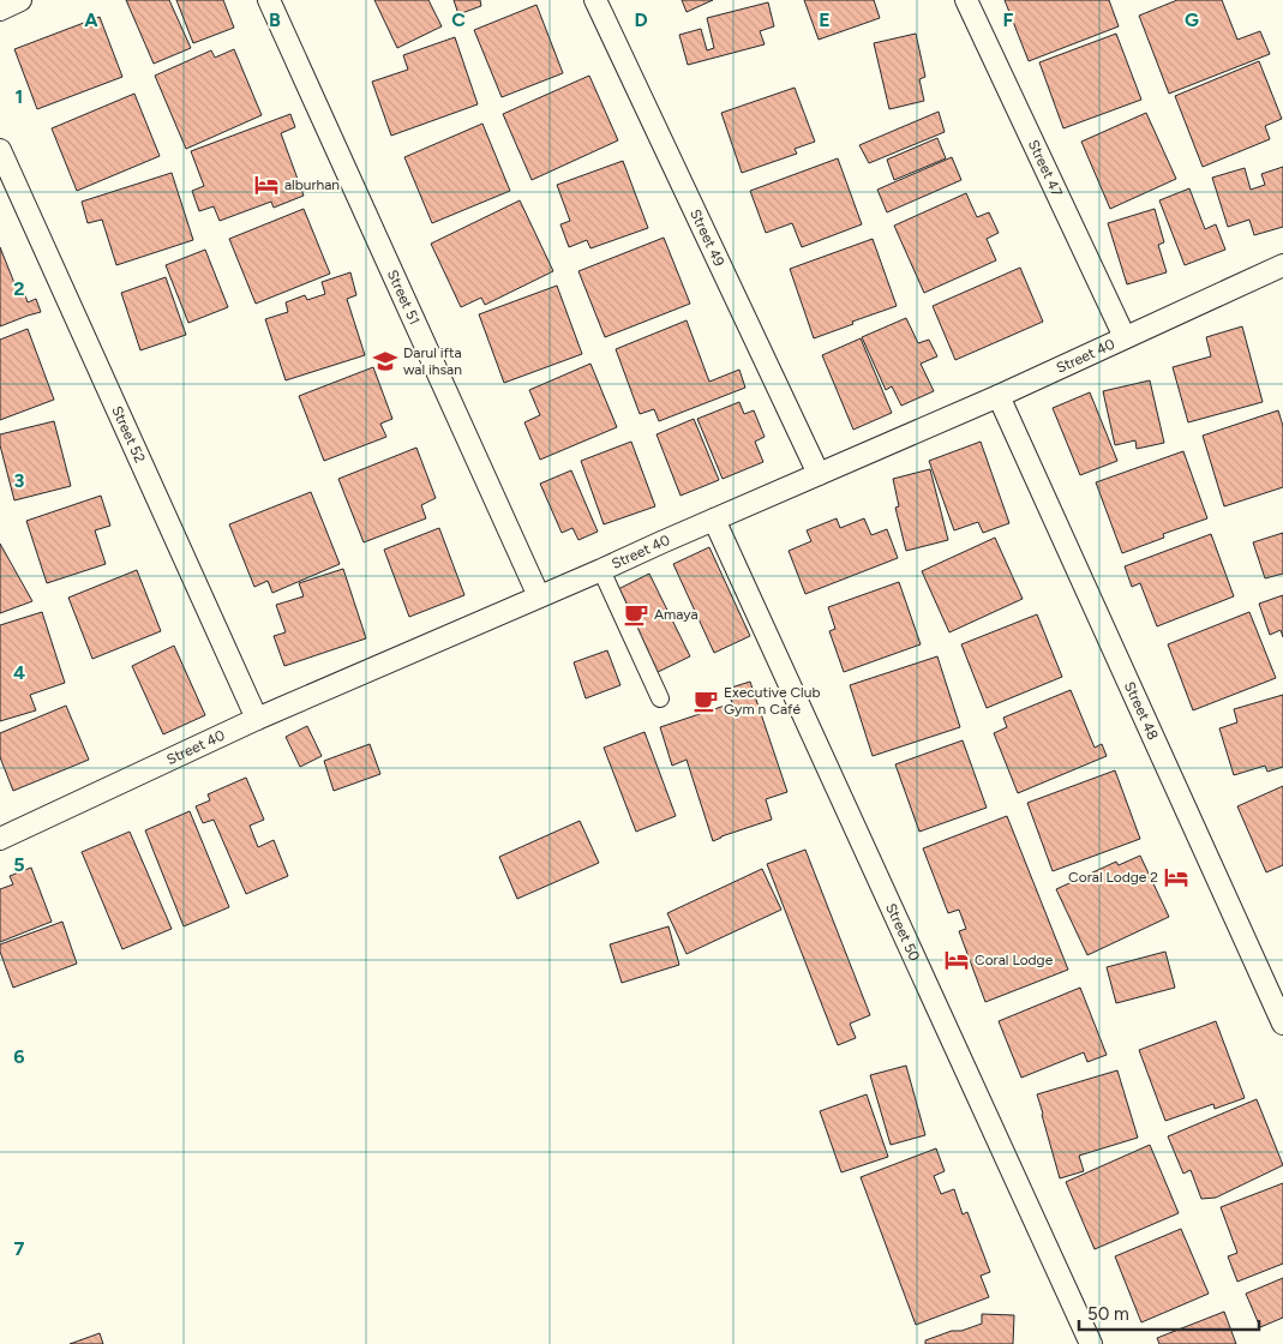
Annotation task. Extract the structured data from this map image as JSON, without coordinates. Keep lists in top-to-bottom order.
{
  "streets": {
    "street": [
      "Street 47",
      "Street 49",
      "Street 51",
      "Street 40",
      "Street 52",
      "Street 48",
      "Street 50"
    ]
  },
  "crossings": [
    ["Street 47", "Street 40"],
    ["Street 49", "Street 40"],
    ["Street 51", "Street 40"],
    ["Street 40", "Street 52"],
    ["Street 40", "Street 48"],
    ["Street 40", "Street 50"]
  ],
  "places": {
    "hotel": ["alburhan", "Coral Lodge 2", "Coral Lodge"],
    "school or university": ["Darul ifta wal ihsan"],
    "cafe": ["Amaya", "Executive Club Gym n Café"]
  },
  "scale_bar": "50 m",
  "grid": {
    "columns": [
      "A",
      "B",
      "C",
      "D",
      "E",
      "F",
      "G"
    ],
    "rows": [
      "1",
      "2",
      "3",
      "4",
      "5",
      "6",
      "7"
    ]
  }
}
